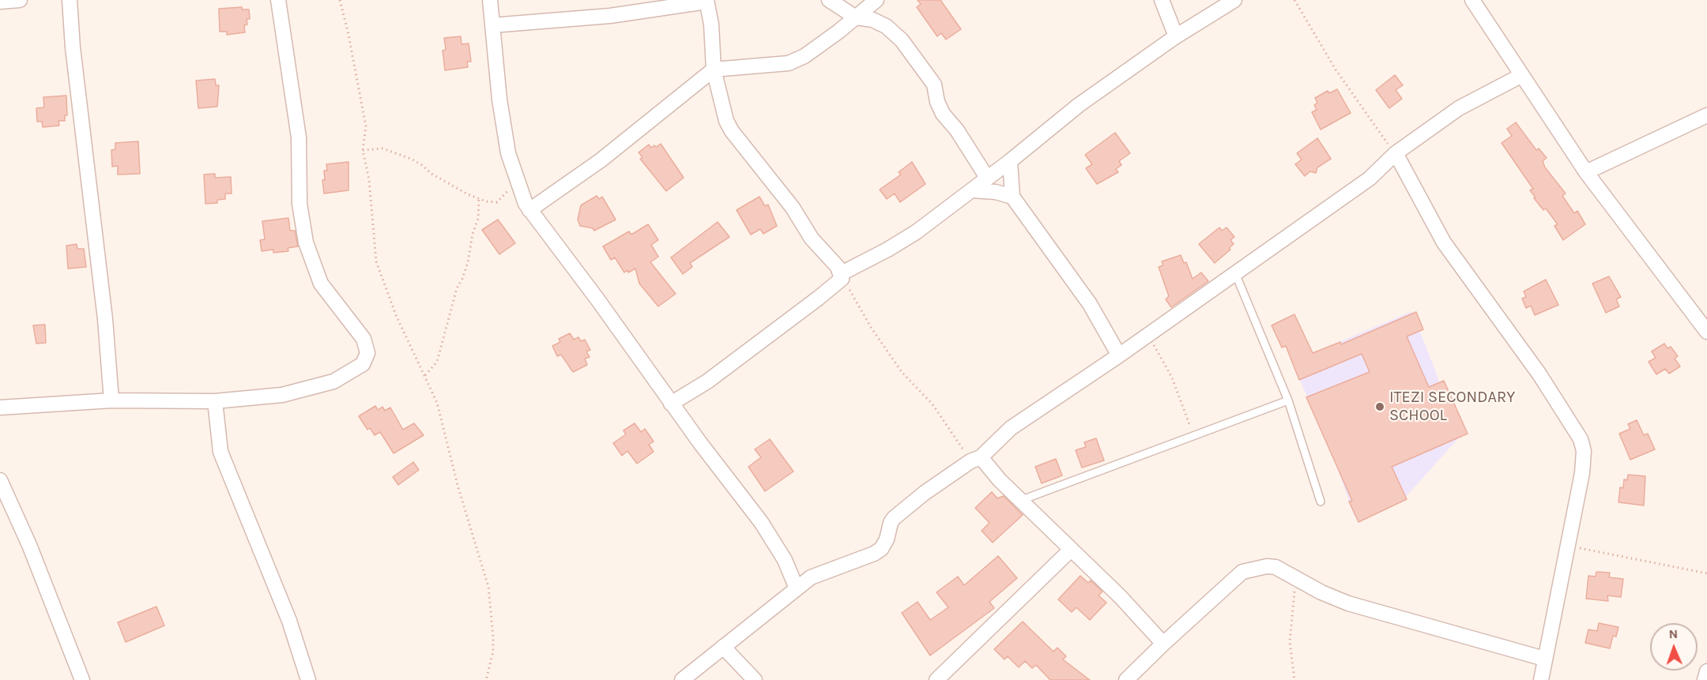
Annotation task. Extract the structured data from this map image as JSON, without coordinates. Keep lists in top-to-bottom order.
{
  "places": ["ITEZI SECONDARY SCHOOL"],
  "north": "top"
}
